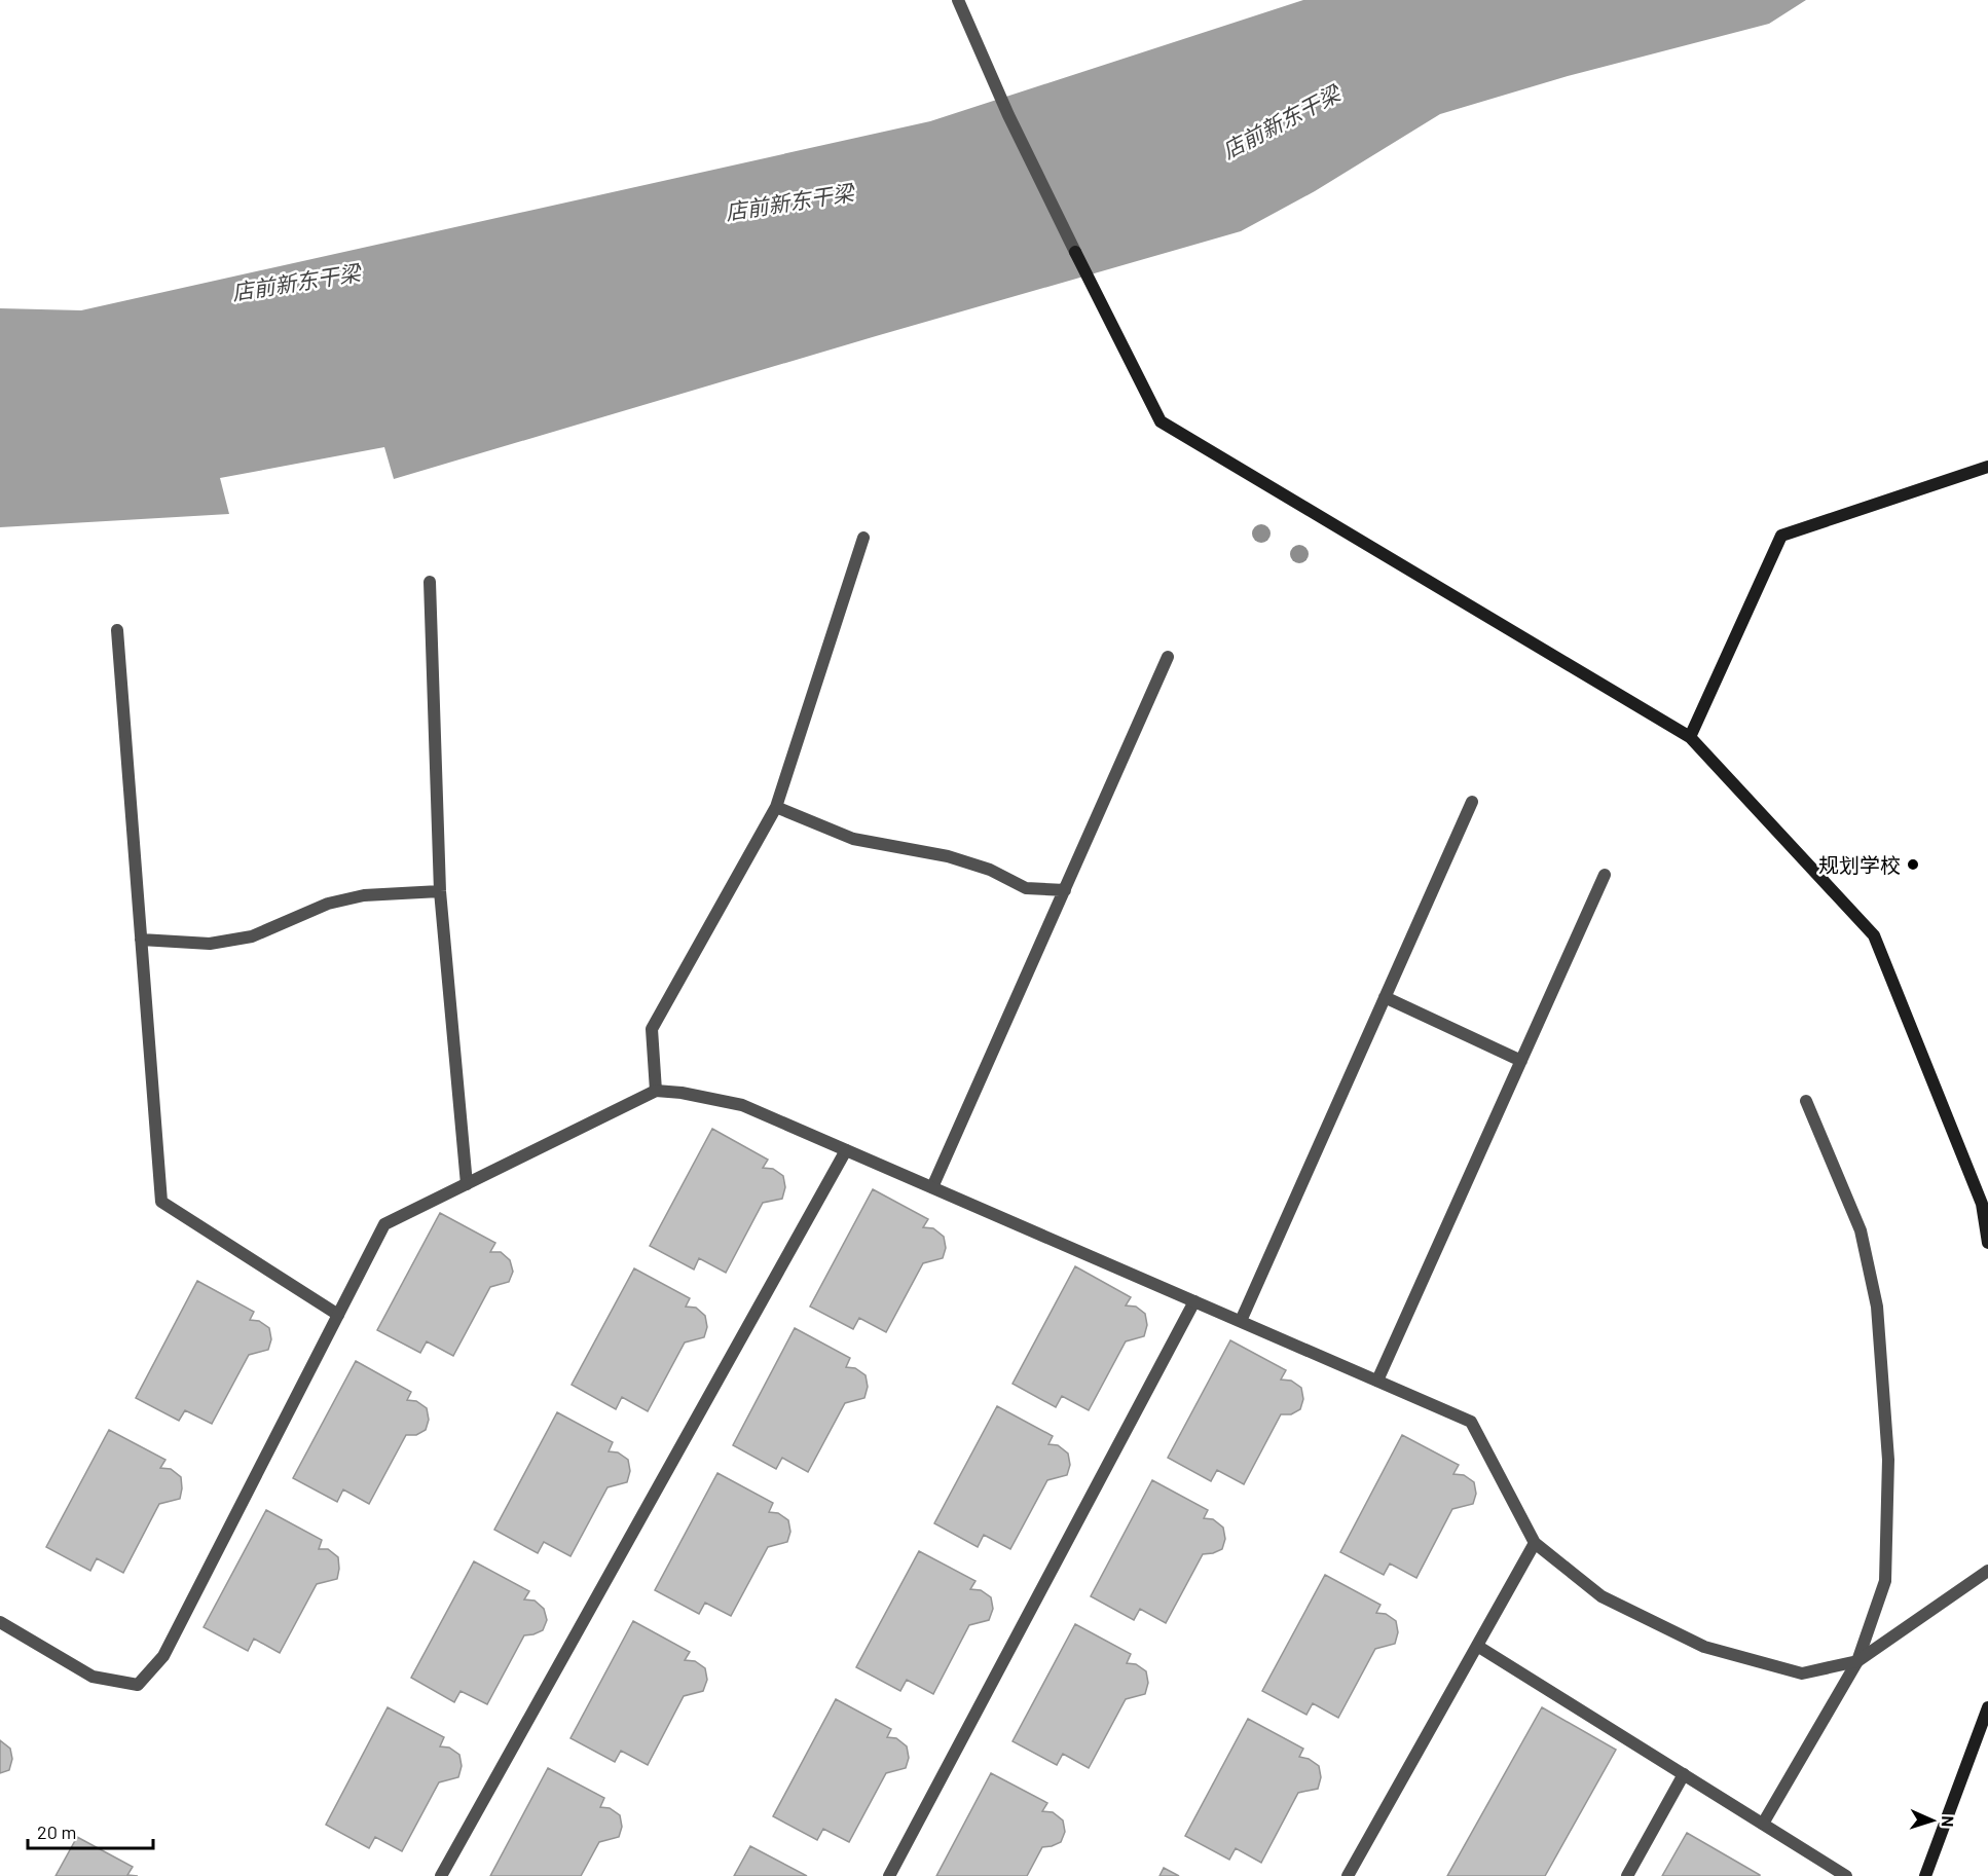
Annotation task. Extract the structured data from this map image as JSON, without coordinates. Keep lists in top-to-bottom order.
{
  "water": ["店前新东干梁"],
  "places": ["规划学校"],
  "scale_bar": "20 m",
  "north": "right"
}
